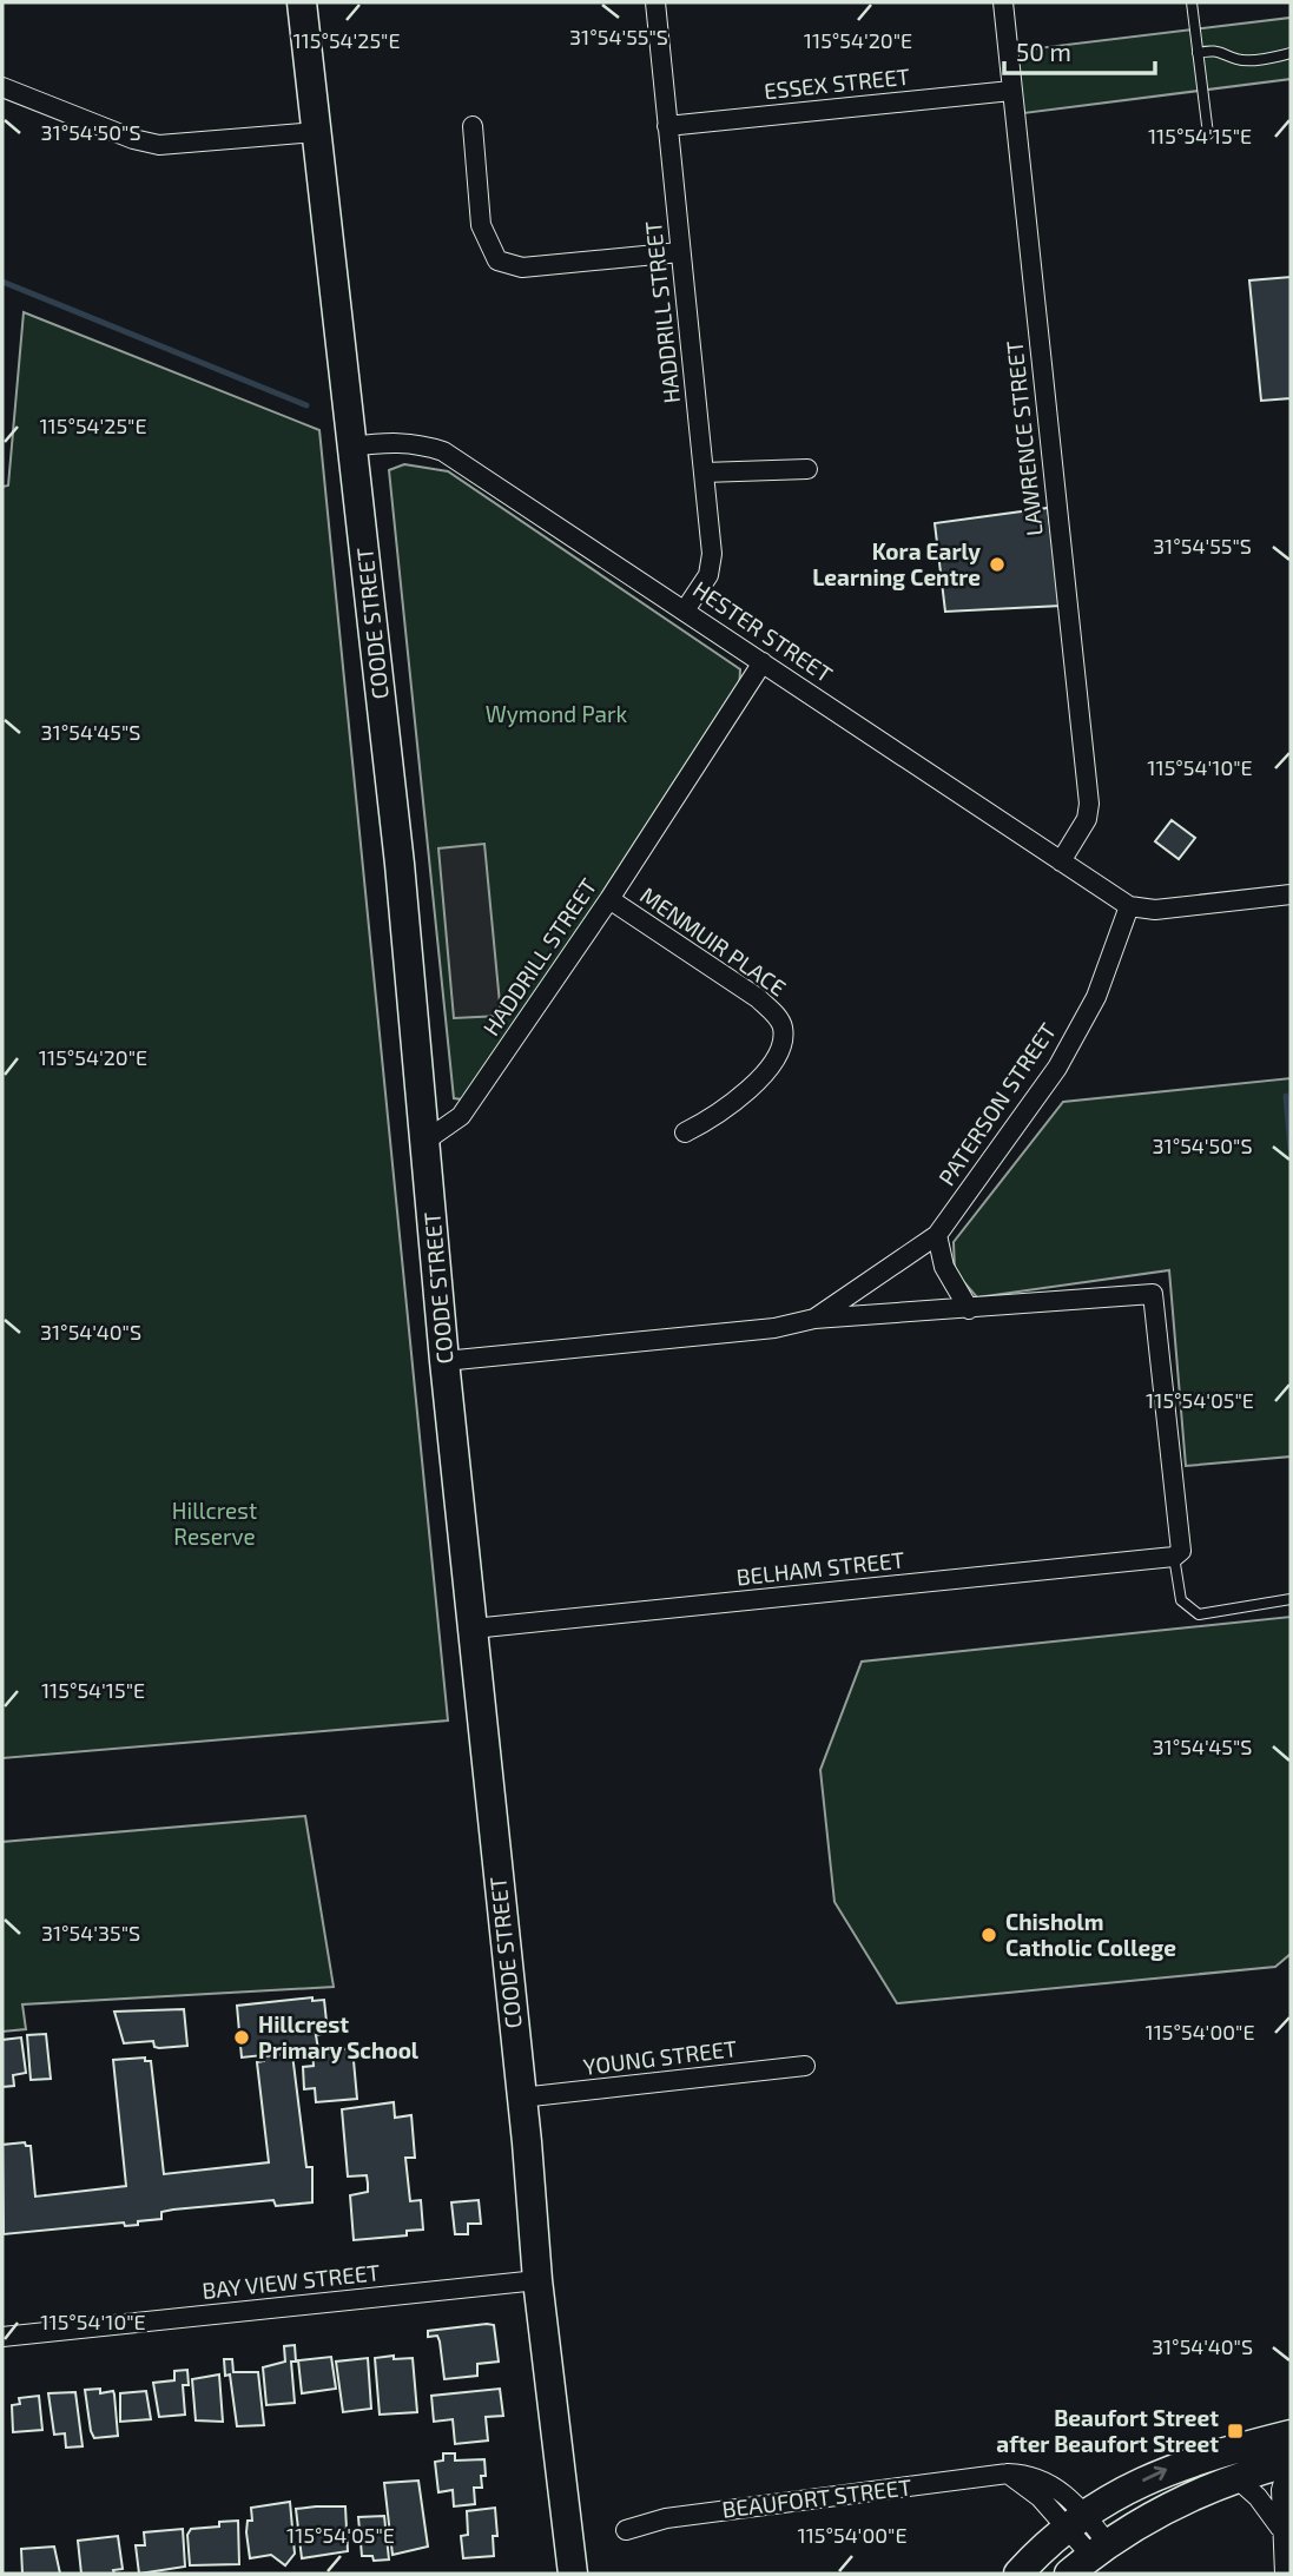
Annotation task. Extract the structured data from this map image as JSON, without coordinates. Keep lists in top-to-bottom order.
{
  "streets": {
    "main road": ["COODE STREET", "BEAUFORT STREET"],
    "street": [
      "ESSEX STREET",
      "HADDRILL STREET",
      "LAWRENCE STREET",
      "HESTER STREET",
      "MENMUIR PLACE",
      "PATERSON STREET",
      "BELHAM STREET",
      "YOUNG STREET",
      "BAY VIEW STREET"
    ]
  },
  "crossings": [
    ["ESSEX STREET", "HADDRILL STREET"],
    ["ESSEX STREET", "LAWRENCE STREET"],
    ["HADDRILL STREET", "COODE STREET"],
    ["HADDRILL STREET", "HESTER STREET"],
    ["HADDRILL STREET", "MENMUIR PLACE"],
    ["LAWRENCE STREET", "HESTER STREET"],
    ["COODE STREET", "HESTER STREET"],
    ["COODE STREET", "PATERSON STREET"],
    ["COODE STREET", "BELHAM STREET"],
    ["COODE STREET", "YOUNG STREET"],
    ["COODE STREET", "BAY VIEW STREET"],
    ["HESTER STREET", "PATERSON STREET"],
    ["PATERSON STREET", "BELHAM STREET"]
  ],
  "parks": ["Wymond Park", "Hillcrest Reserve"],
  "places": {
    "other": ["Kora Early Learning Centre", "Chisholm Catholic College", "Hillcrest Primary School"],
    "transit": ["Beaufort Street after Beaufort Street"]
  },
  "scale_bar": "50 m",
  "coordinates": [
    "31°54'55\"S",
    "115°54'25\"E",
    "115°54'20\"E",
    "31°54'50\"S",
    "115°54'15\"E",
    "31°54'45\"S",
    "115°54'10\"E",
    "31°54'40\"S",
    "115°54'05\"E",
    "31°54'35\"S",
    "115°54'00\"E"
  ]
}
